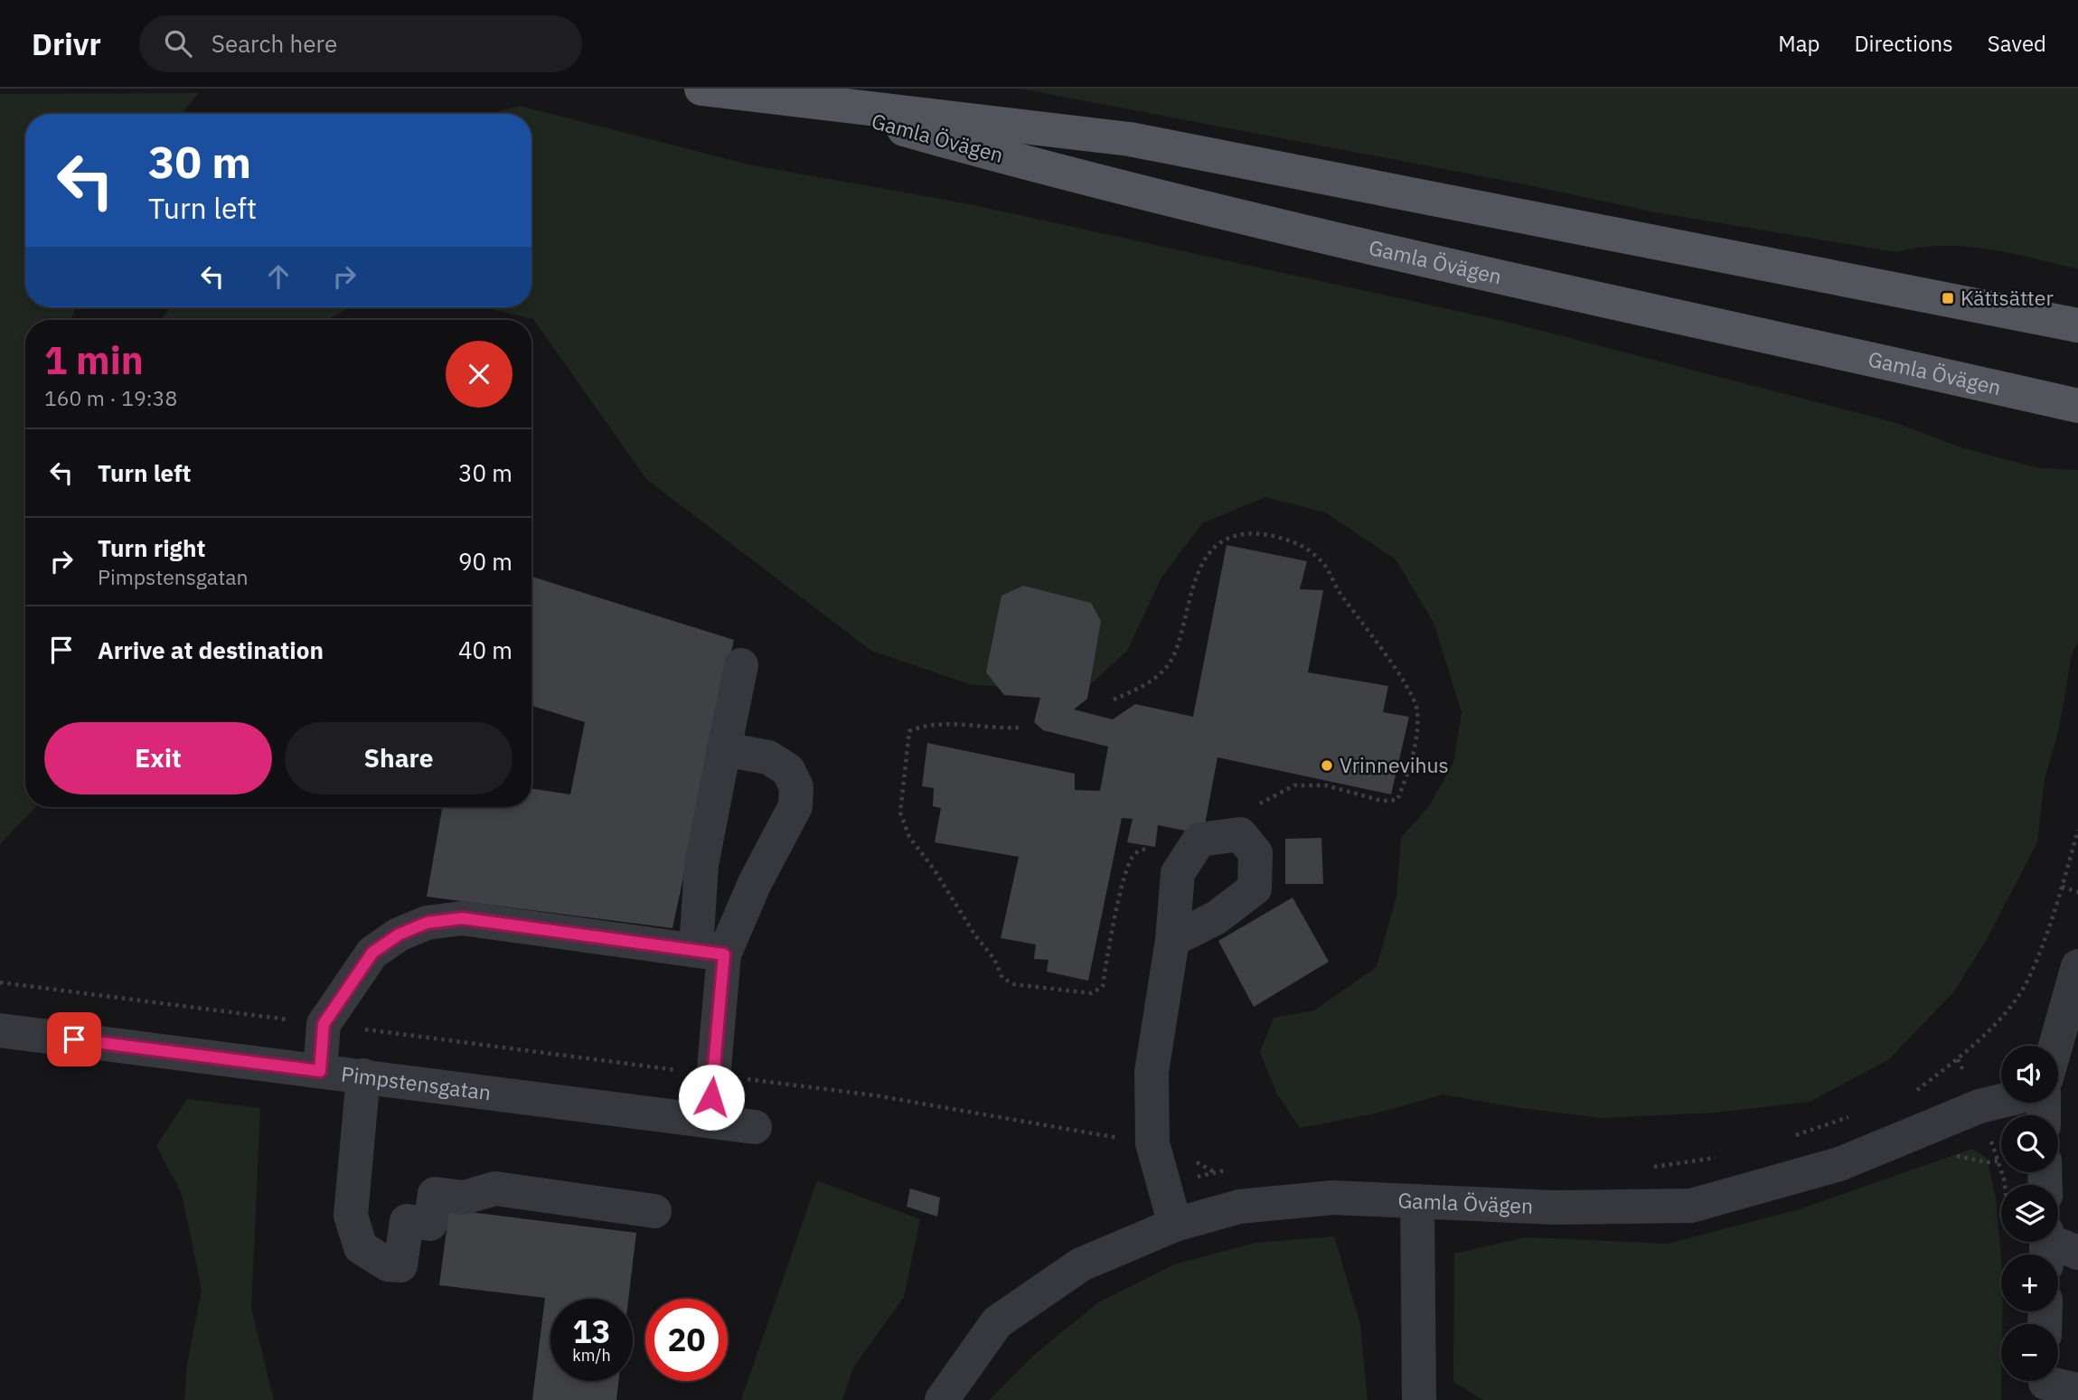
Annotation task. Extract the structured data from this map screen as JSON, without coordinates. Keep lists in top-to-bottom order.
{
  "streets": {
    "main road": ["Gamla Övägen"],
    "street": ["Pimpstensgatan"]
  },
  "places": {
    "transit": ["Kättsätter"],
    "other": ["Vrinnevihus"]
  },
  "page": {
    "header": "Drivr",
    "search": "Search here",
    "nav": ["Map", "Directions", "Saved"],
    "turn": ["30 m", "Turn left"],
    "heading": ["1 min", "160 m · 19:38"],
    "list": [
      {
        "name": "Turn left",
        "value": "30 m"
      },
      {
        "name": "Turn right",
        "note": "Pimpstensgatan",
        "value": "90 m"
      },
      {
        "name": "Arrive at destination",
        "value": "40 m"
      }
    ],
    "buttons": ["Exit", "Share"],
    "map_buttons": ["+", "−"],
    "speed": "13 km/h",
    "limit": "20"
  }
}
